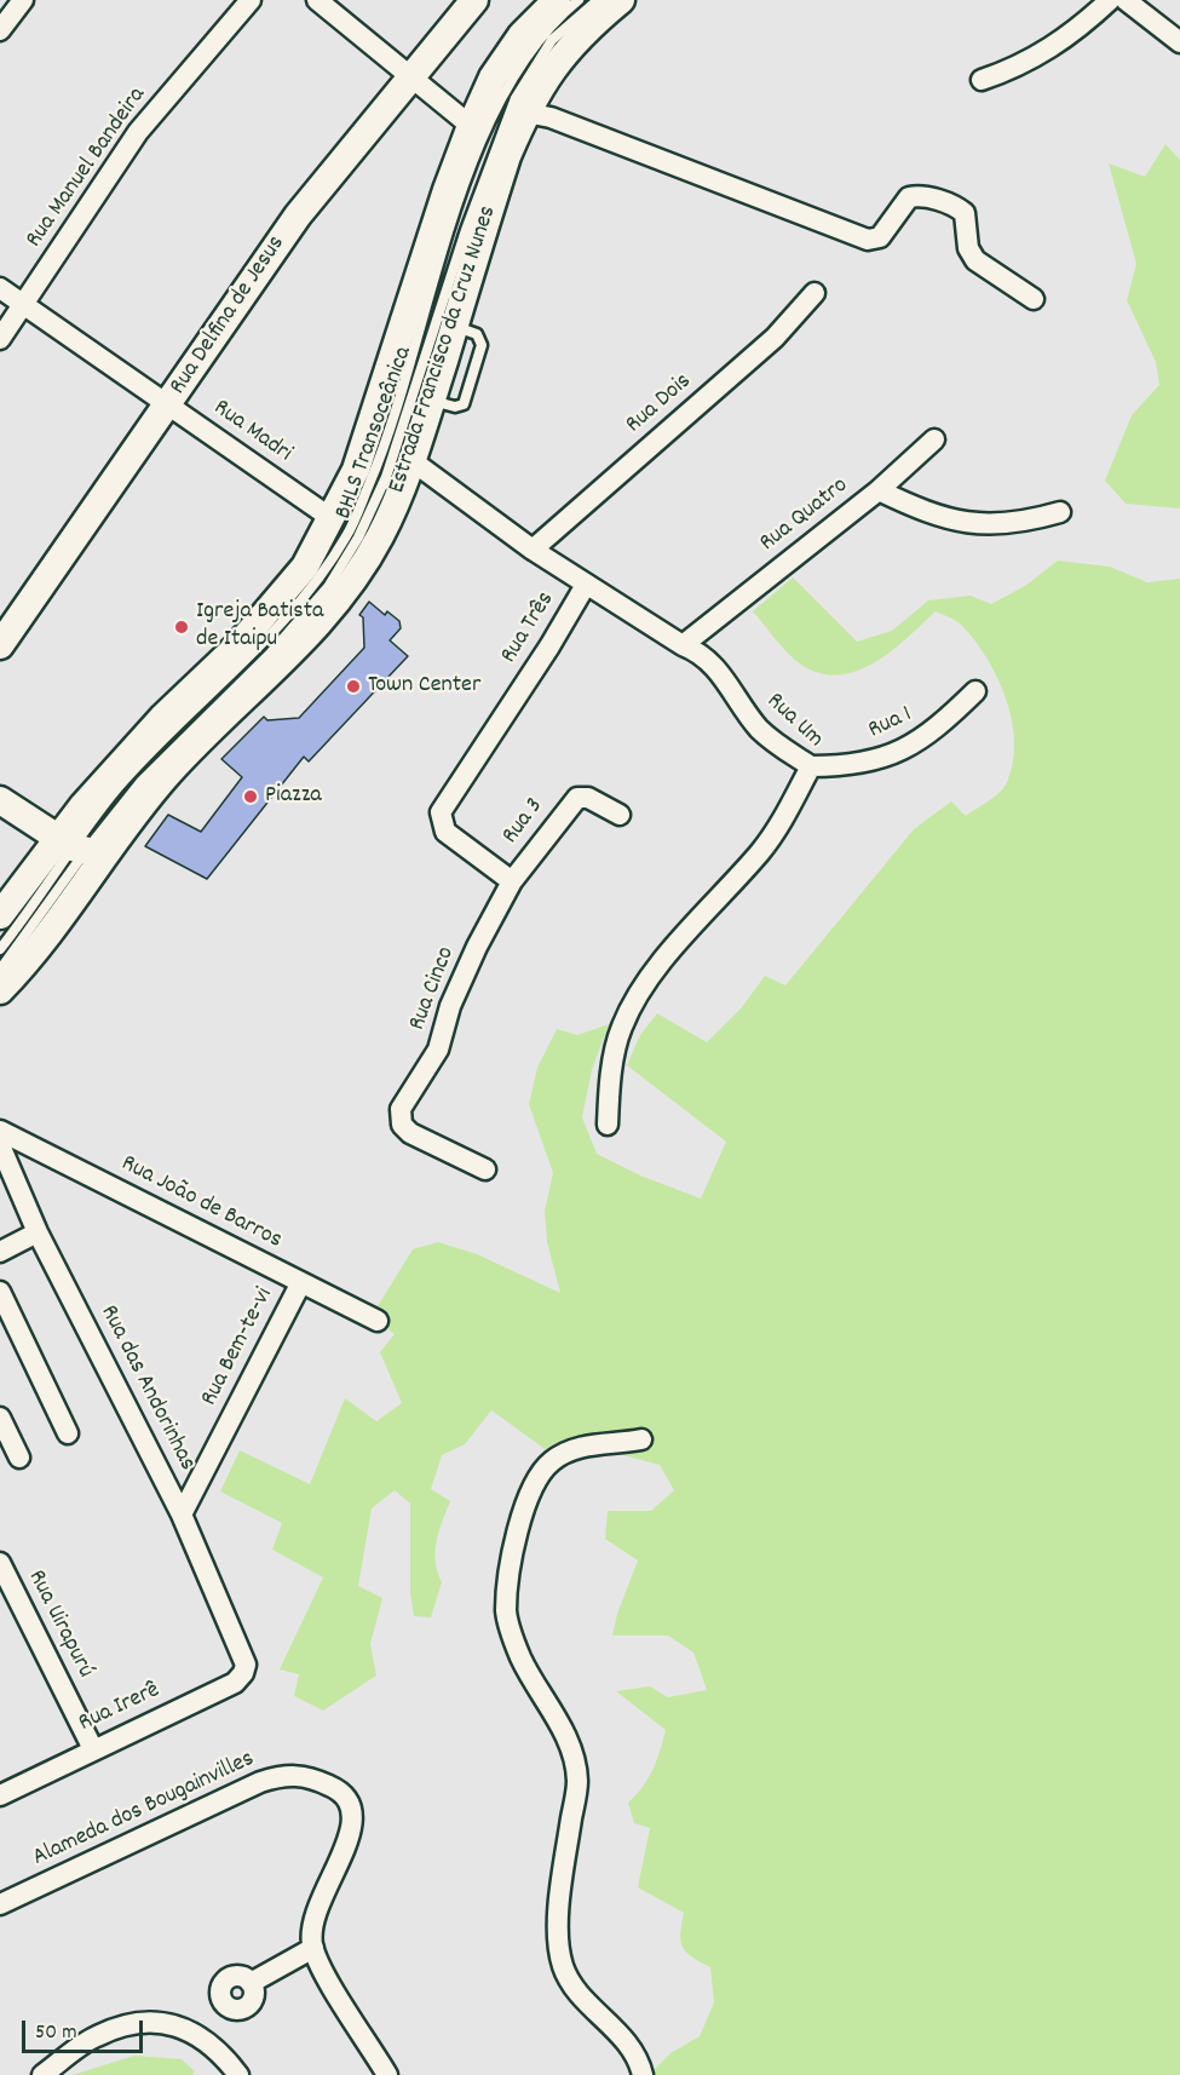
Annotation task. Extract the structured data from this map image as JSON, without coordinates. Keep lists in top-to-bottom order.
{
  "streets": {
    "main road": ["Rua Delfina de Jesus", "Estrada Francisco da Cruz Nunes"],
    "street": [
      "Rua Manuel Bandeira",
      "Rua Dois",
      "Rua Madri",
      "Rua Quatro",
      "Rua Três",
      "Rua Um",
      "Rua 1",
      "Rua 3",
      "Rua Cinco",
      "Rua João de Barros",
      "Rua Bem-te-vi",
      "Rua das Andorinhas",
      "Rua Uirapurú",
      "Rua Irerê",
      "Alameda dos Bougainvilles"
    ],
    "lane": ["BHLS Transoceânica"]
  },
  "crossings": [
    ["Rua Manuel Bandeira", "Rua Madri"],
    ["Rua Delfina de Jesus", "Rua Madri"],
    ["Estrada Francisco da Cruz Nunes", "Rua Madri"],
    ["Estrada Francisco da Cruz Nunes", "BHLS Transoceânica"],
    ["Estrada Francisco da Cruz Nunes", "Rua Um"],
    ["Rua Dois", "Rua Um"],
    ["Rua Quatro", "Rua Um"],
    ["Rua Três", "Rua Um"],
    ["Rua Três", "Rua 3"],
    ["Rua Três", "Rua Cinco"],
    ["Rua Um", "Rua 1"],
    ["Rua 3", "Rua Cinco"],
    ["Rua João de Barros", "Rua Bem-te-vi"],
    ["Rua Bem-te-vi", "Rua das Andorinhas"],
    ["Rua das Andorinhas", "Rua Irerê"],
    ["Rua Uirapurú", "Rua Irerê"]
  ],
  "places": ["Igreja Batista de Itaipu", "Town Center", "Piazza"],
  "scale_bar": "50 m"
}
